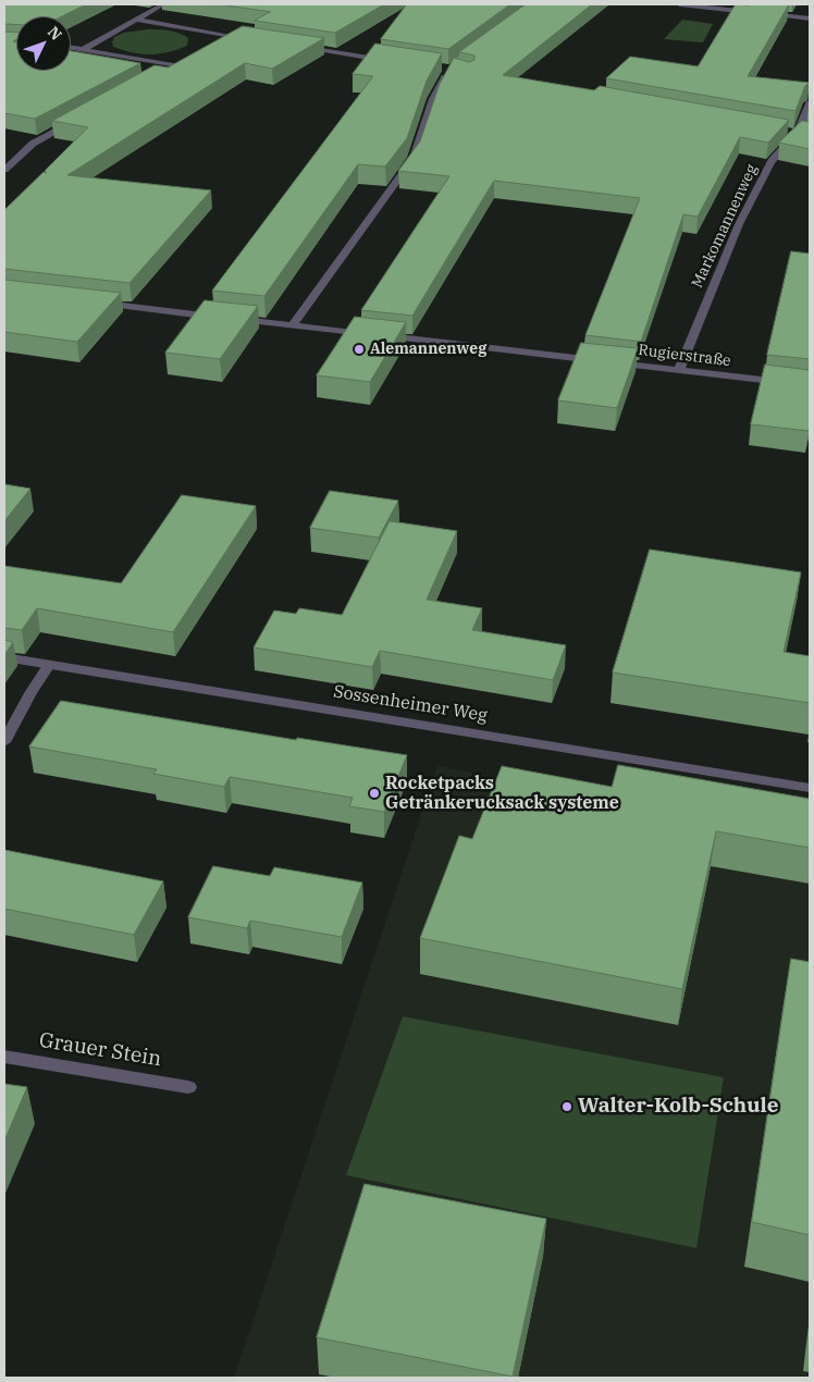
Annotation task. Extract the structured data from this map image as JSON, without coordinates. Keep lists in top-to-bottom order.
{
  "streets": {
    "street": [
      "Markomannenweg",
      "Rugierstraße",
      "Sossenheimer Weg",
      "Grauer Stein"
    ]
  },
  "crossings": [
    ["Markomannenweg", "Rugierstraße"]
  ],
  "places": ["Alemannenweg", "Rocketpacks Getränkerucksack systeme", "Walter-Kolb-Schule"],
  "north": "top right"
}
